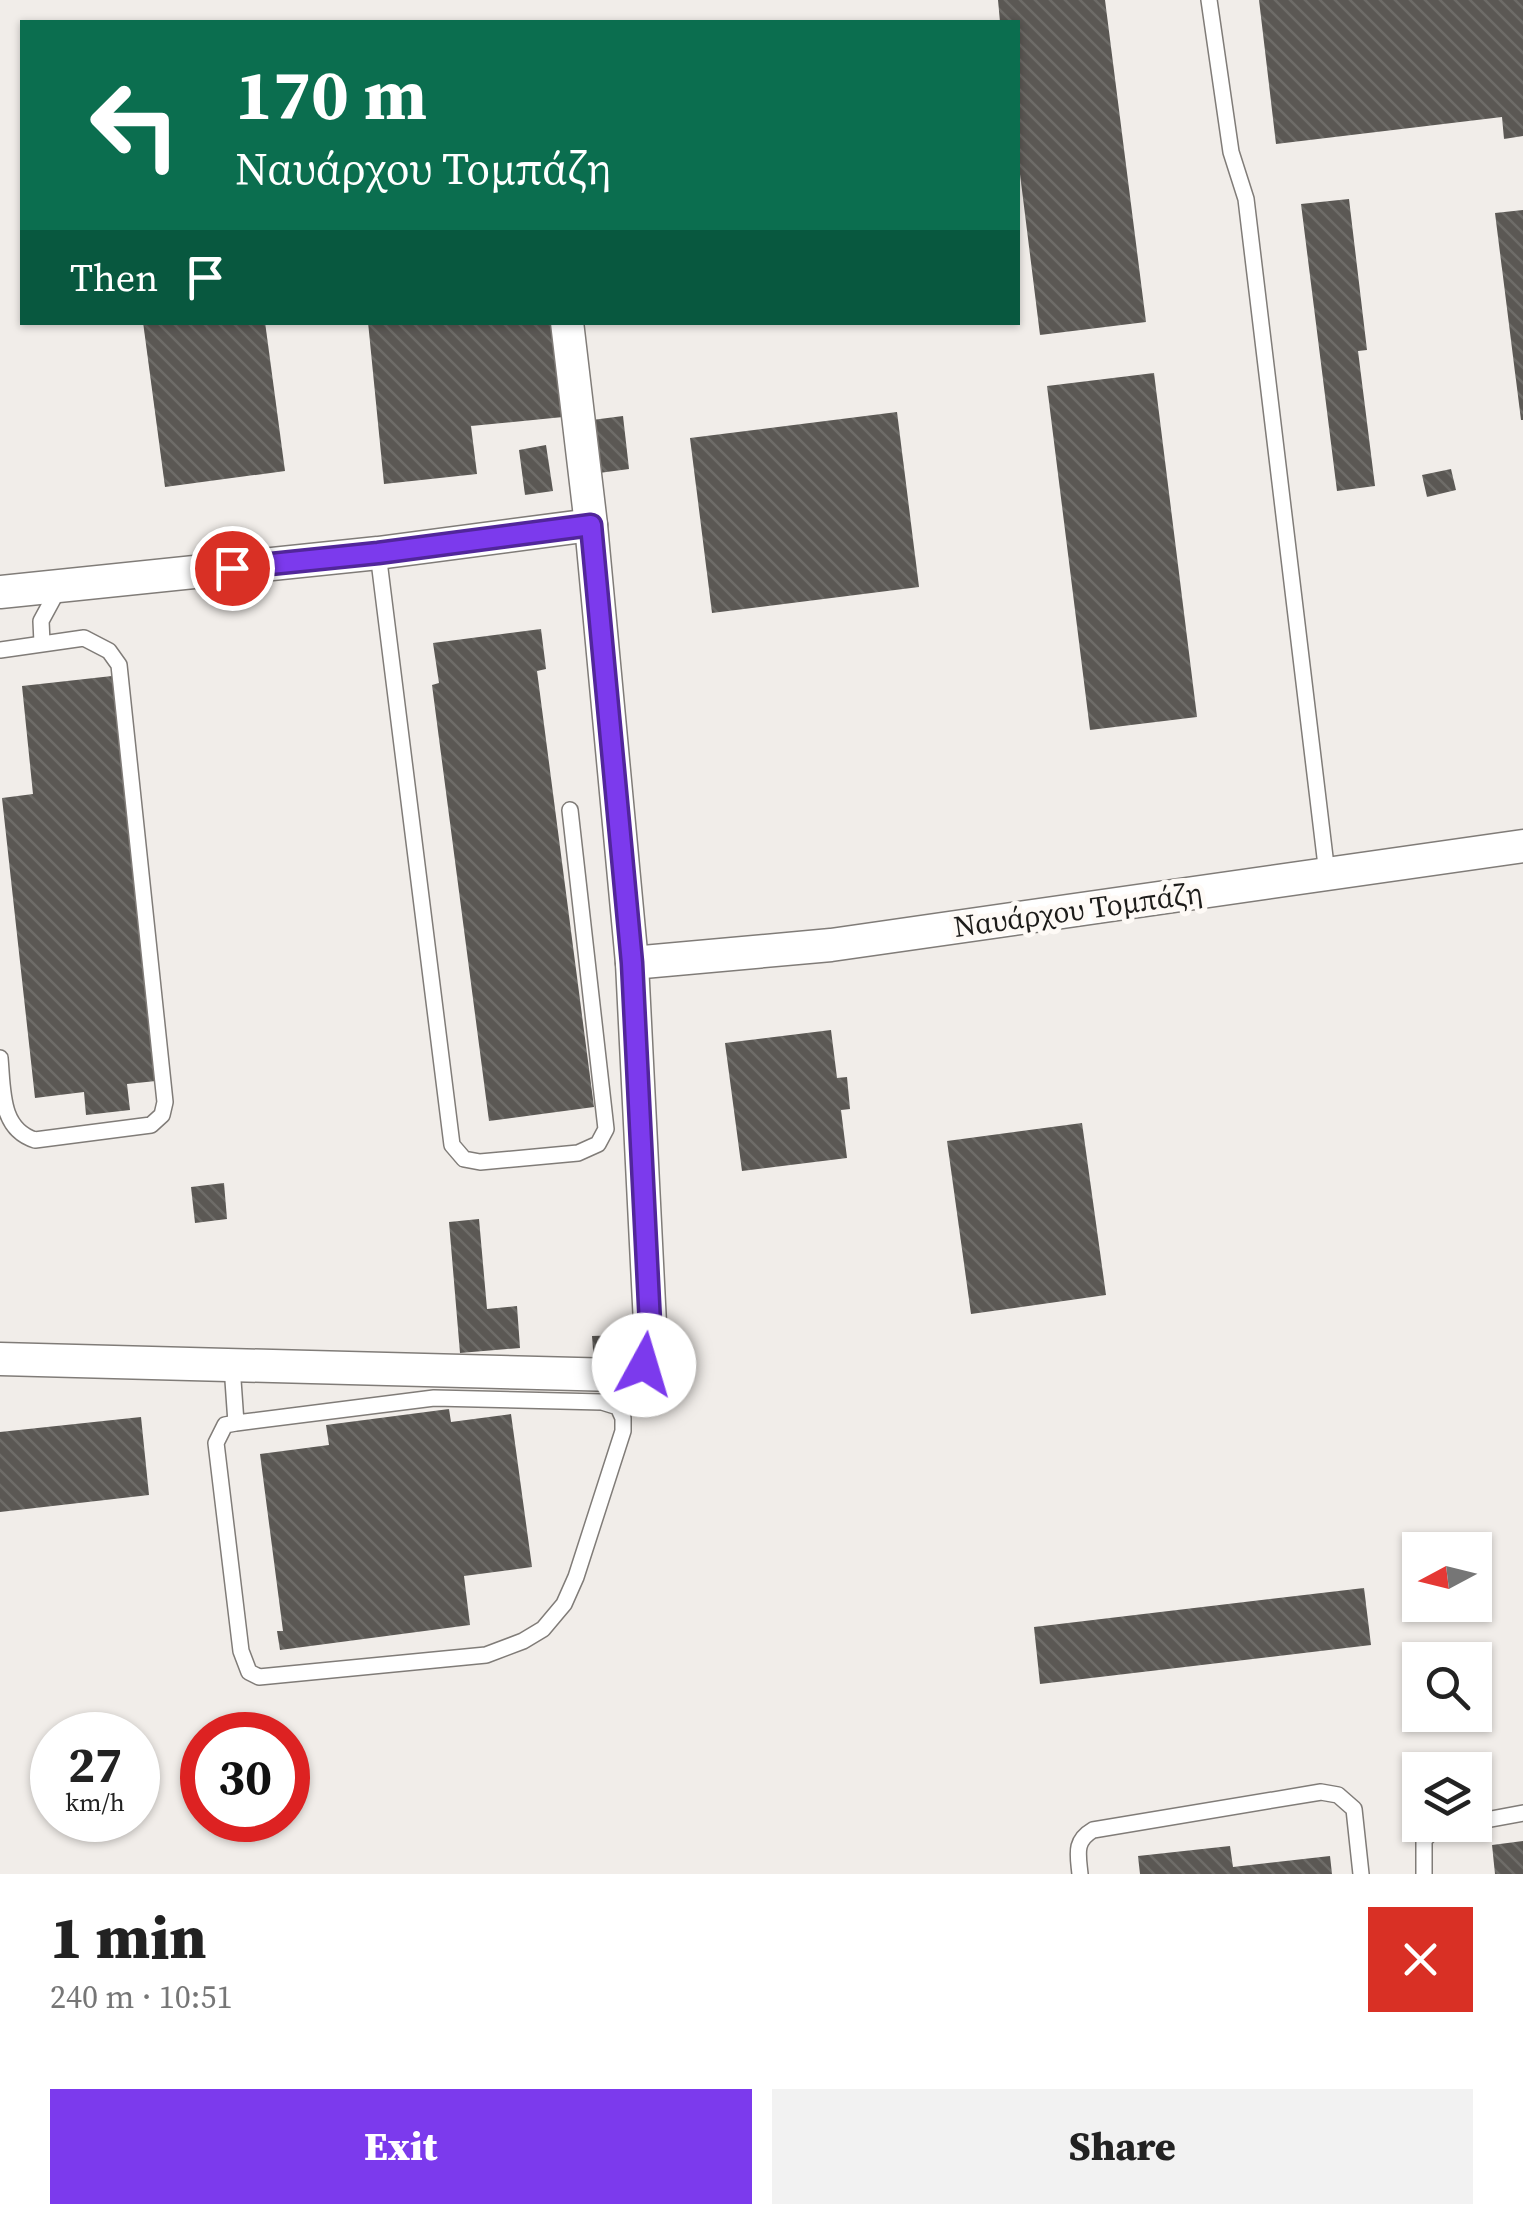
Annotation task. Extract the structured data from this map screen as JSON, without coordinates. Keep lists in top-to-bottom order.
{
  "streets": {
    "street": ["Ναυάρχου Τομπάζη"]
  },
  "north": "left",
  "page": {
    "turn": ["170 m", "Ναυάρχου Τομπάζη"],
    "then": "Then",
    "speed": "27 km/h",
    "limit": "30",
    "heading": ["1 min", "240 m · 10:51"],
    "buttons": ["Exit", "Share"]
  }
}
